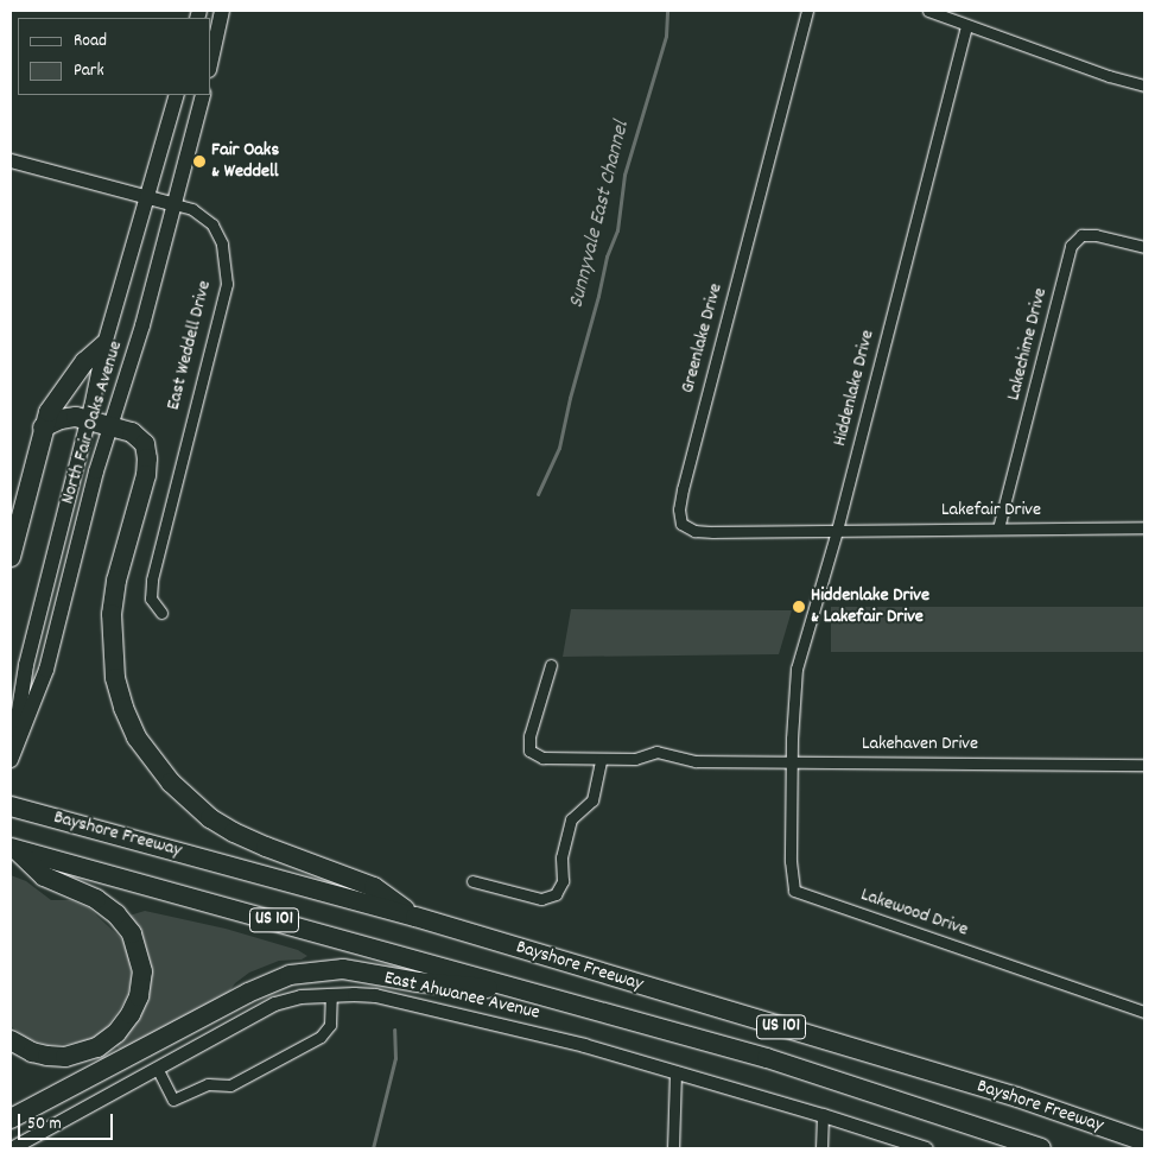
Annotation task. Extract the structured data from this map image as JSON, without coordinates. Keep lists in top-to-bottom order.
{
  "streets": {
    "highway": ["Bayshore Freeway", "US 101"],
    "main road": ["North Fair Oaks Avenue"],
    "street": [
      "Greenlake Drive",
      "Lakechime Drive",
      "East Weddell Drive",
      "Hiddenlake Drive",
      "Lakefair Drive",
      "Lakehaven Drive",
      "Lakewood Drive",
      "East Ahwanee Avenue"
    ]
  },
  "crossings": [
    ["Greenlake Drive", "Hiddenlake Drive"],
    ["Greenlake Drive", "Lakefair Drive"],
    ["Lakechime Drive", "Lakefair Drive"],
    ["East Weddell Drive", "North Fair Oaks Avenue"],
    ["Hiddenlake Drive", "Lakefair Drive"],
    ["Hiddenlake Drive", "Lakehaven Drive"],
    ["Hiddenlake Drive", "Lakewood Drive"],
    ["Lakehaven Drive", "Lakewood Drive"]
  ],
  "water": ["Sunnyvale East Channel"],
  "places": ["Fair Oaks & Weddell", "Hiddenlake Drive & Lakefair Drive"],
  "legend": ["Road", "Park"],
  "scale_bar": "50 m"
}
